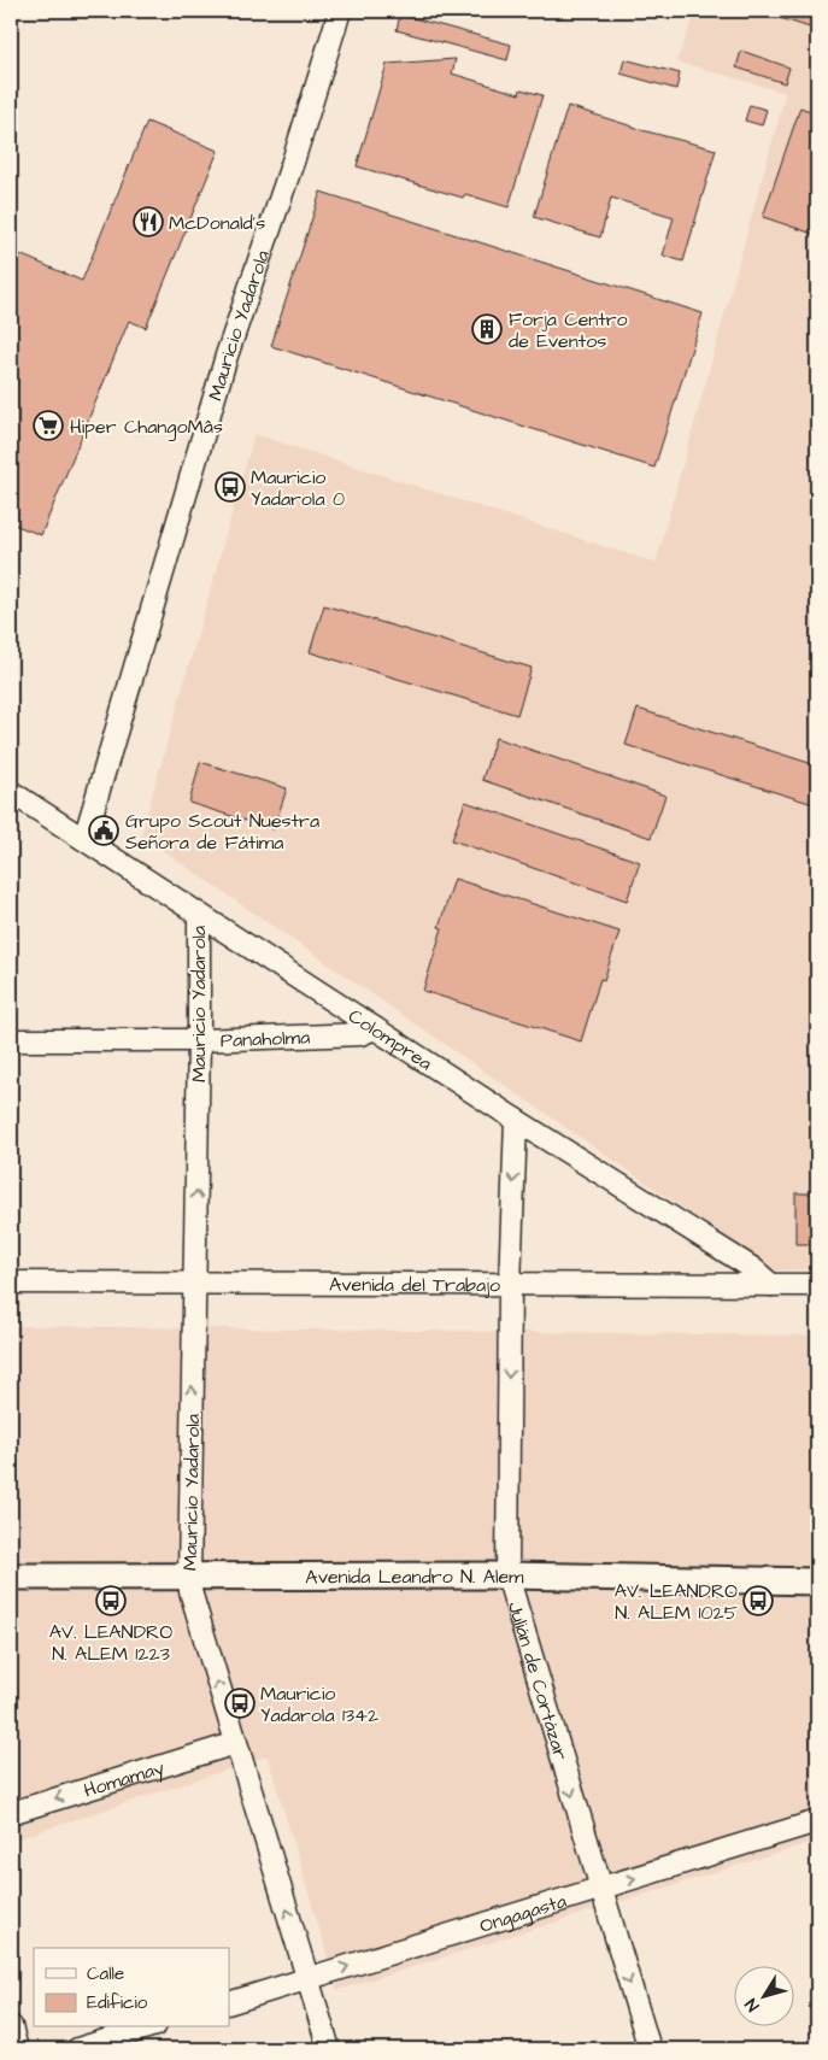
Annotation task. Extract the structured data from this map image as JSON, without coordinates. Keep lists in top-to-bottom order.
{
  "streets": {
    "main road": ["Avenida Leandro N. Alem"],
    "street": [
      "Mauricio Yadarola",
      "Panaholma",
      "Colomprea",
      "Avenida del Trabajo",
      "Julián de Cortázar",
      "Homamay",
      "Ongagasta"
    ]
  },
  "crossings": [
    ["Mauricio Yadarola", "Panaholma"],
    ["Mauricio Yadarola", "Colomprea"],
    ["Mauricio Yadarola", "Avenida del Trabajo"],
    ["Mauricio Yadarola", "Avenida Leandro N. Alem"],
    ["Mauricio Yadarola", "Homamay"],
    ["Mauricio Yadarola", "Ongagasta"],
    ["Panaholma", "Colomprea"],
    ["Colomprea", "Avenida del Trabajo"],
    ["Colomprea", "Julián de Cortázar"],
    ["Avenida del Trabajo", "Julián de Cortázar"],
    ["Avenida Leandro N. Alem", "Julián de Cortázar"],
    ["Julián de Cortázar", "Ongagasta"]
  ],
  "one_way": [
    "Mauricio Yadarola",
    "Julián de Cortázar",
    "Homamay",
    "Ongagasta"
  ],
  "places": {
    "restaurant": ["McDonald's"],
    "building": ["Forja Centro de Eventos"],
    "supermarket": ["Hiper ChangoMâs"],
    "bus stop": [
      "Mauricio Yadarola 0",
      "AV. LEANDRO N. ALEM 1223",
      "AV. LEANDRO N. ALEM 1025",
      "Mauricio Yadarola 1342"
    ],
    "public building": ["Grupo Scout Nuestra Señora de Fátima"]
  },
  "legend": ["Calle", "Edificio"],
  "north": "bottom left"
}
